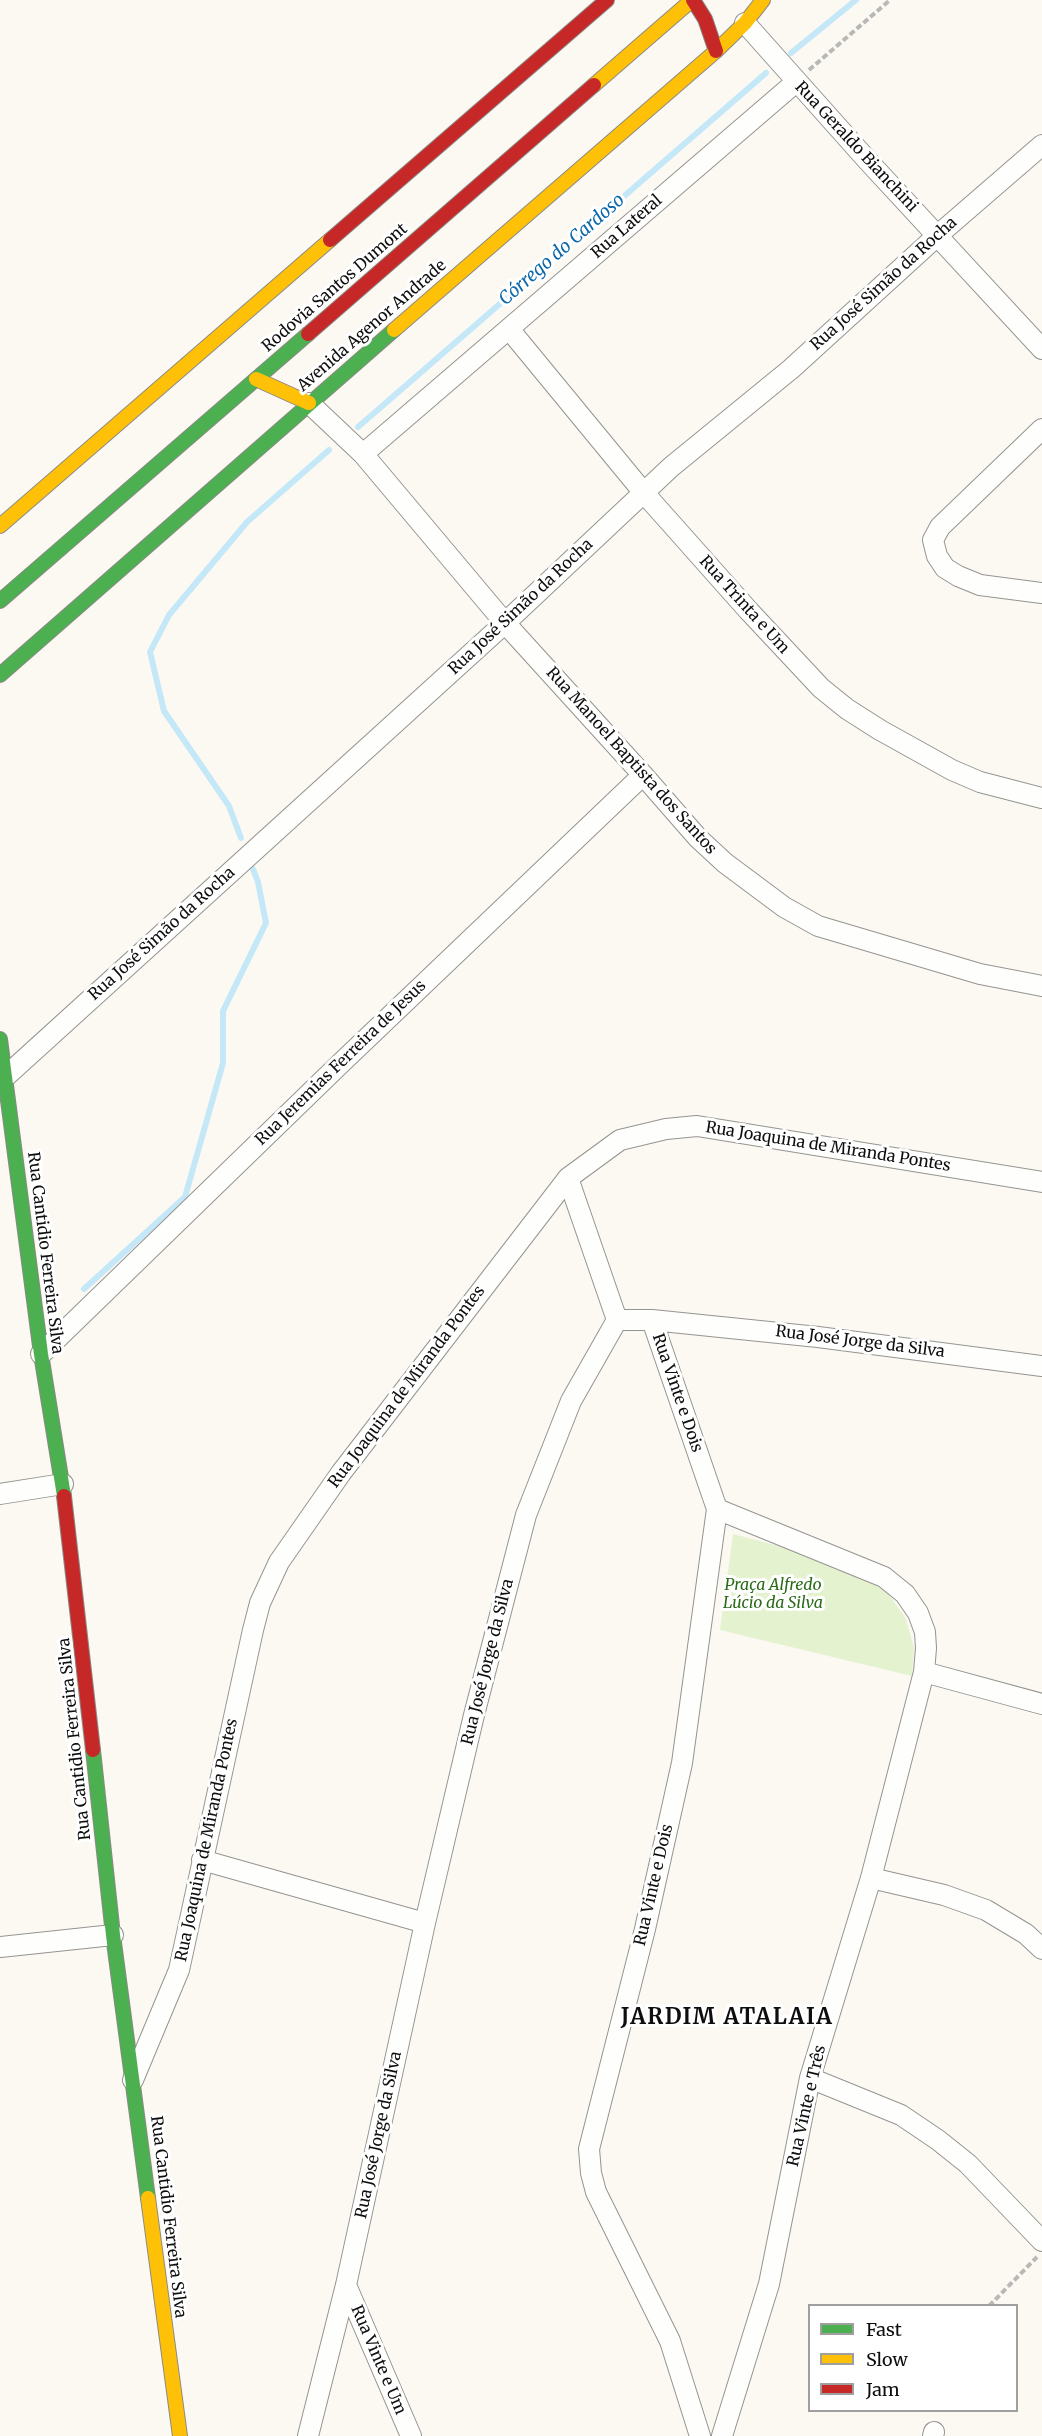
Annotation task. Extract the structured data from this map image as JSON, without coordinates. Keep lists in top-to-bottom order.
{
  "streets": {
    "main road": ["Rodovia Santos Dumont", "Avenida Agenor Andrade", "Rua Cantidio Ferreira Silva"],
    "street": [
      "Rua Geraldo Bianchini",
      "Rua Lateral",
      "Rua José Simão da Rocha",
      "Rua Trinta e Um",
      "Rua Manoel Baptista dos Santos",
      "Rua Jeremias Ferreira de Jesus",
      "Rua Joaquina de Miranda Pontes",
      "Rua José Jorge da Silva",
      "Rua Vinte e Dois",
      "Rua Vinte e Três",
      "Rua Vinte e Um"
    ]
  },
  "crossings": [
    ["Rua Geraldo Bianchini", "Rua Lateral"],
    ["Rua Geraldo Bianchini", "Rua José Simão da Rocha"],
    ["Rua Geraldo Bianchini", "Avenida Agenor Andrade"],
    ["Rua Lateral", "Rua Trinta e Um"],
    ["Rua Lateral", "Rua Manoel Baptista dos Santos"],
    ["Rua José Simão da Rocha", "Rua Trinta e Um"],
    ["Rua José Simão da Rocha", "Rua Manoel Baptista dos Santos"],
    ["Rua José Simão da Rocha", "Rua Cantidio Ferreira Silva"],
    ["Avenida Agenor Andrade", "Rua Manoel Baptista dos Santos"],
    ["Rua Manoel Baptista dos Santos", "Rua Jeremias Ferreira de Jesus"],
    ["Rua Jeremias Ferreira de Jesus", "Rua Cantidio Ferreira Silva"],
    ["Rua Joaquina de Miranda Pontes", "Rua Cantidio Ferreira Silva"],
    ["Rua José Jorge da Silva", "Rua Vinte e Dois"],
    ["Rua José Jorge da Silva", "Rua Vinte e Um"]
  ],
  "districts": ["JARDIM ATALAIA"],
  "water": ["Córrego do Cardoso"],
  "parks": ["Praça Alfredo Lúcio da Silva"],
  "legend": ["Fast", "Slow", "Jam"]
}
